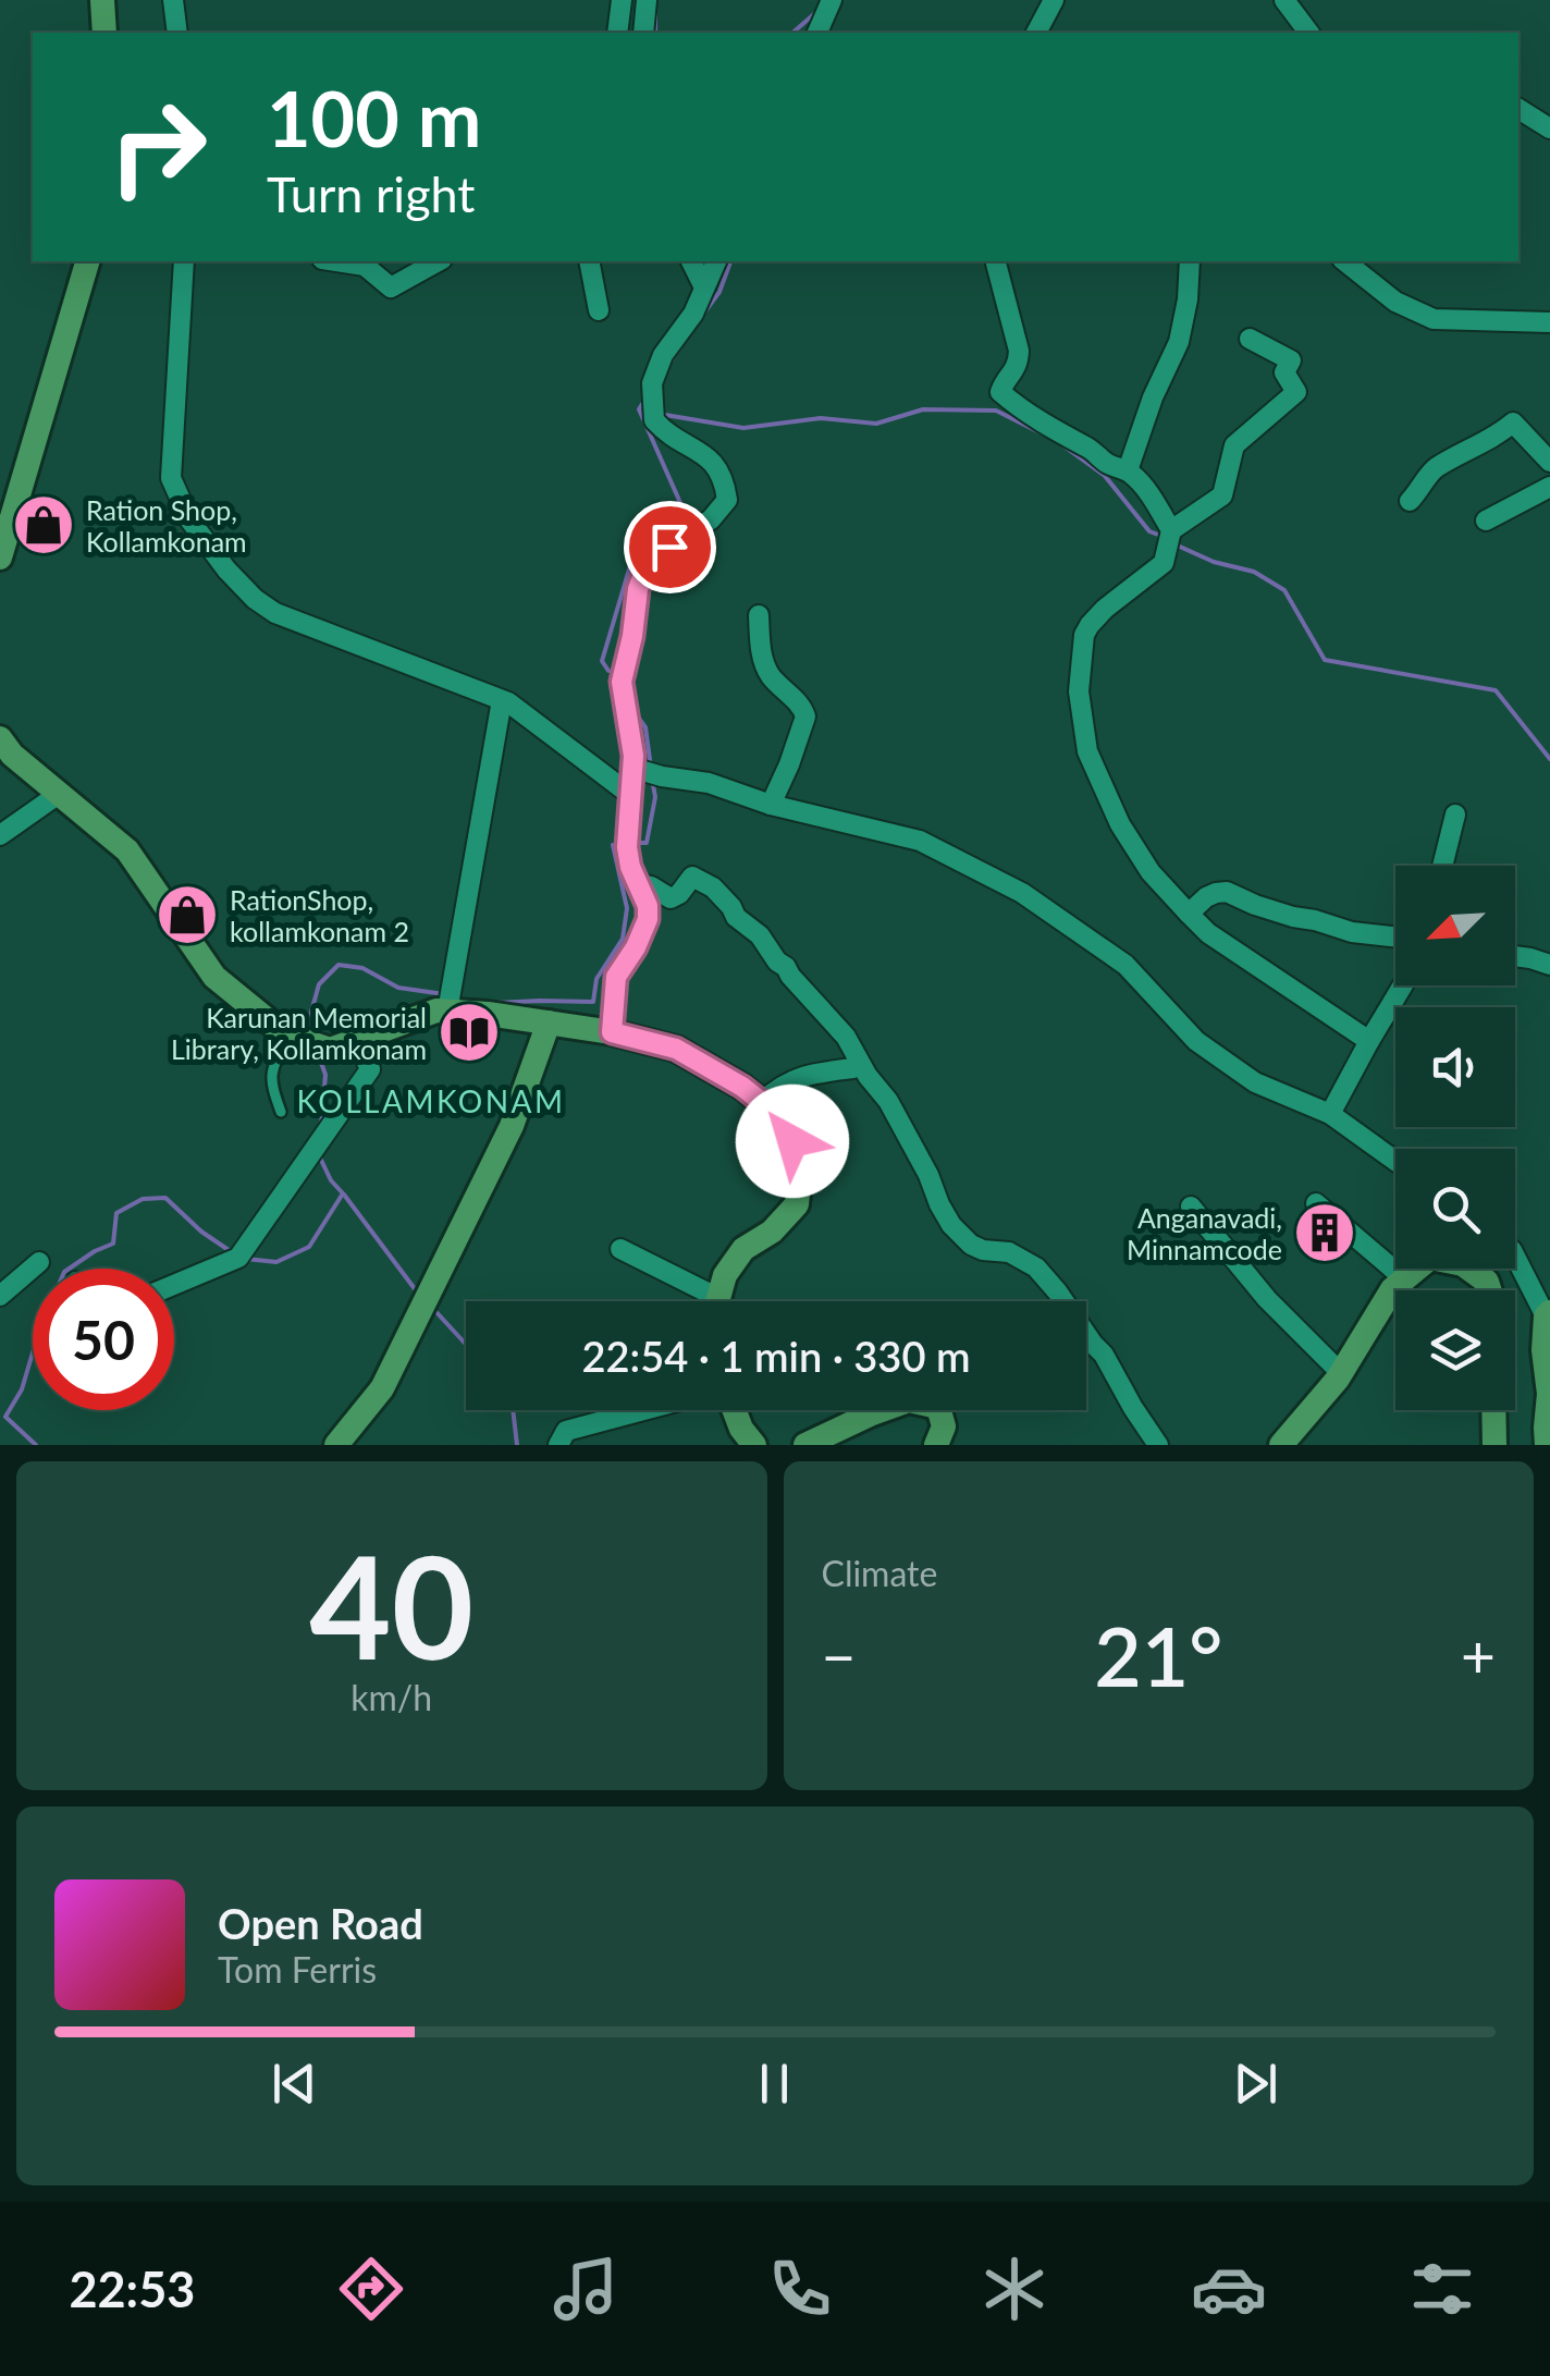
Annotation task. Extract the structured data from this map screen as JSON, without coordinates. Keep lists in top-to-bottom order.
{
  "districts": ["KOLLAMKONAM"],
  "places": {
    "shop": ["Ration Shop, Kollamkonam", "RationShop, kollamkonam 2"],
    "library": ["Karunan Memorial Library, Kollamkonam"],
    "building": ["Anganavadi, Minnamcode"]
  },
  "north": "bottom left",
  "page": {
    "turn": ["100 m", "Turn right"],
    "limit": "50",
    "trip": "22:54 · 1 min · 330 m",
    "tile": [
      ["40", "km/h"],
      "Climate"
    ],
    "heat": ["−", "21°", "+"],
    "song": ["Open Road", "Tom Ferris"],
    "tabs": "22:53"
  }
}
